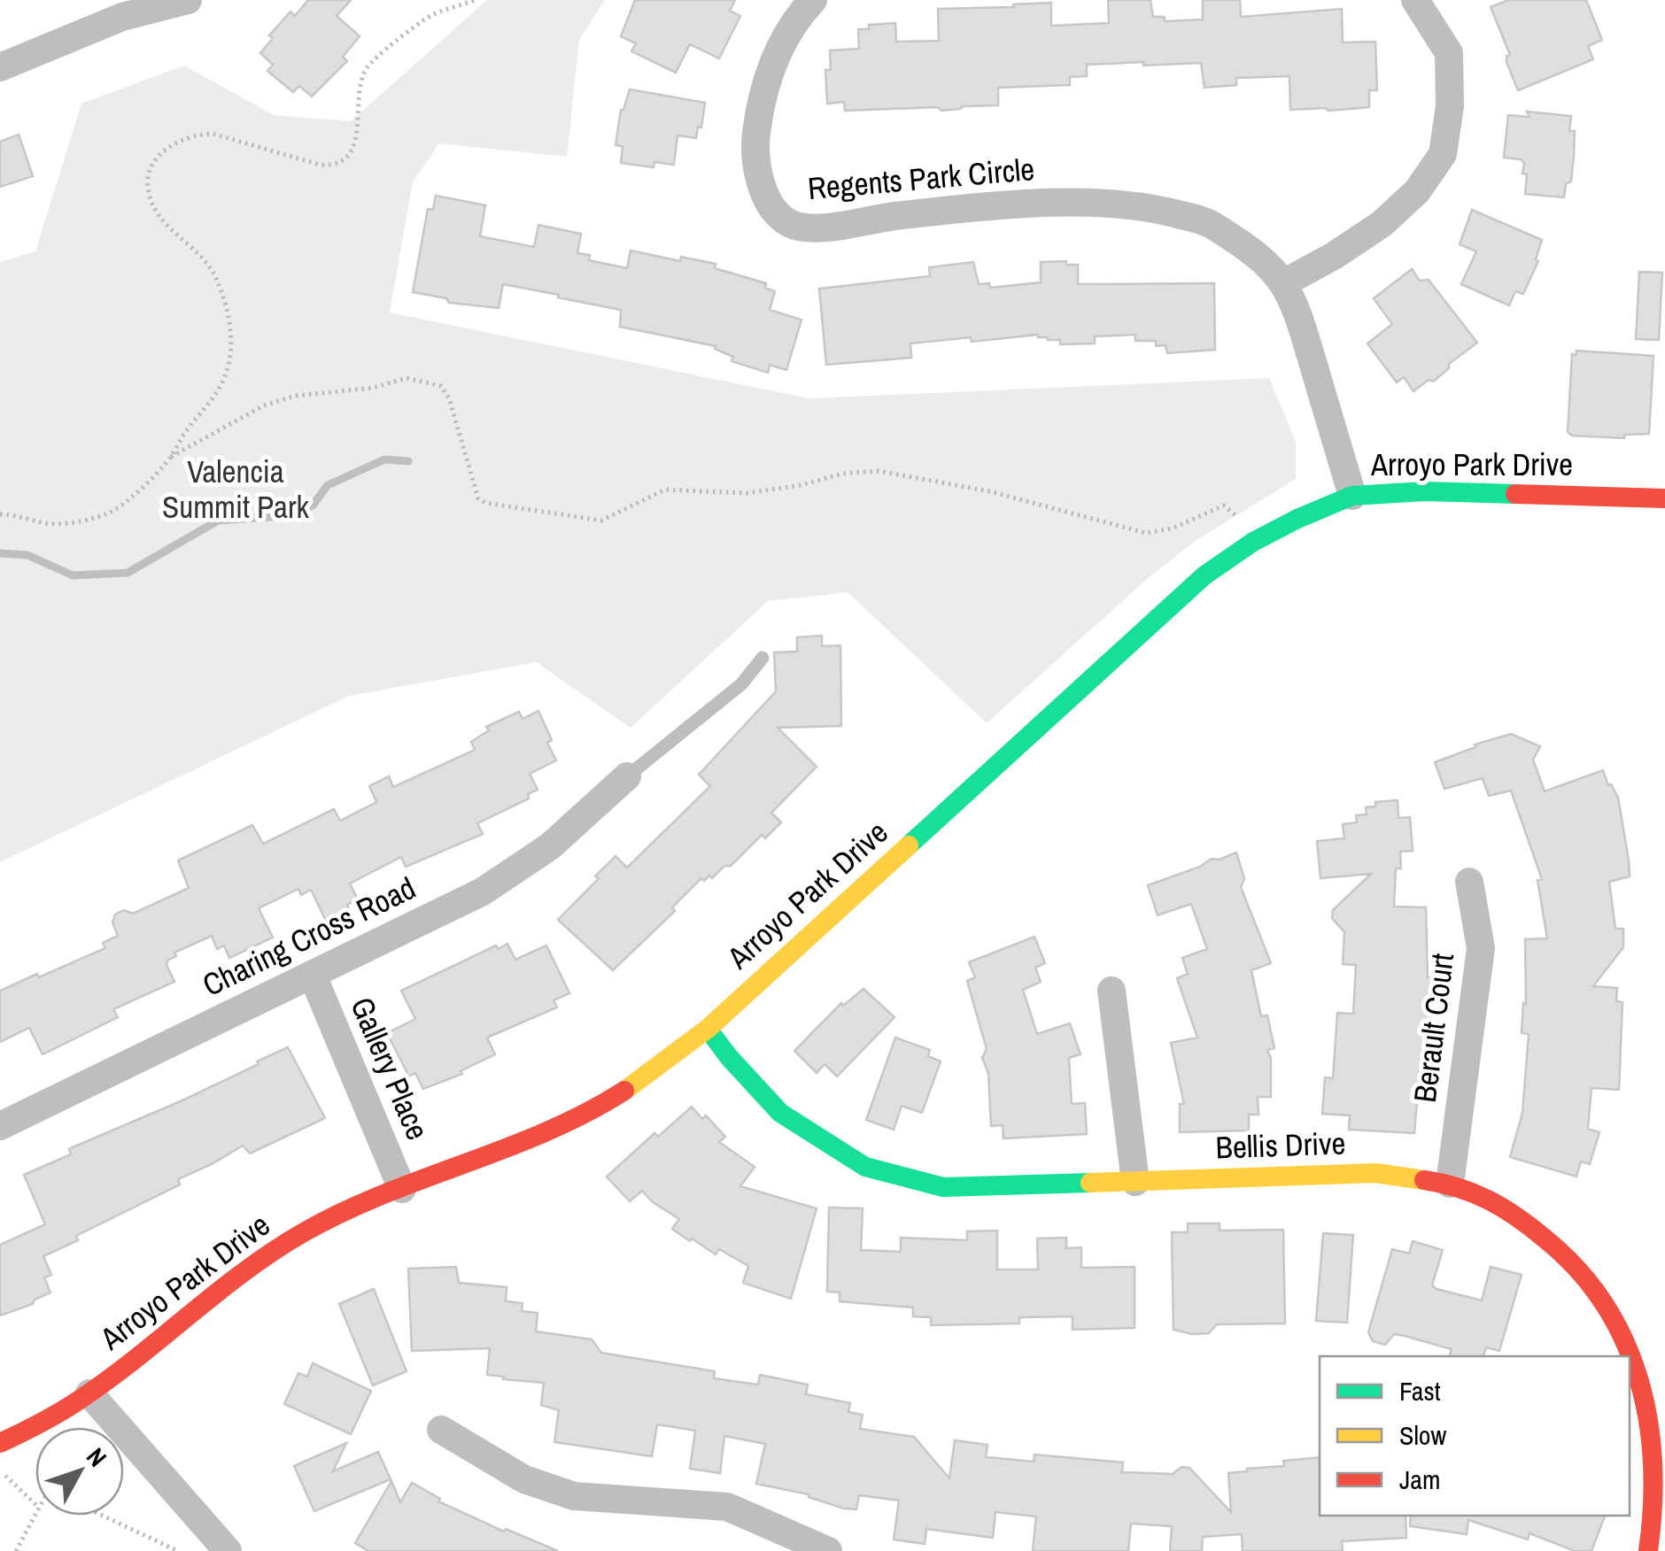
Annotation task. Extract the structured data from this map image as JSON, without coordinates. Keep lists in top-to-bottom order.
{
  "streets": {
    "street": [
      "Regents Park Circle",
      "Arroyo Park Drive",
      "Charing Cross Road",
      "Berault Court",
      "Gallery Place",
      "Bellis Drive"
    ]
  },
  "crossings": [
    ["Regents Park Circle", "Arroyo Park Drive"],
    ["Arroyo Park Drive", "Gallery Place"],
    ["Arroyo Park Drive", "Bellis Drive"],
    ["Charing Cross Road", "Gallery Place"],
    ["Berault Court", "Bellis Drive"]
  ],
  "parks": ["Valencia Summit Park"],
  "legend": ["Fast", "Slow", "Jam"],
  "north": "top right"
}
